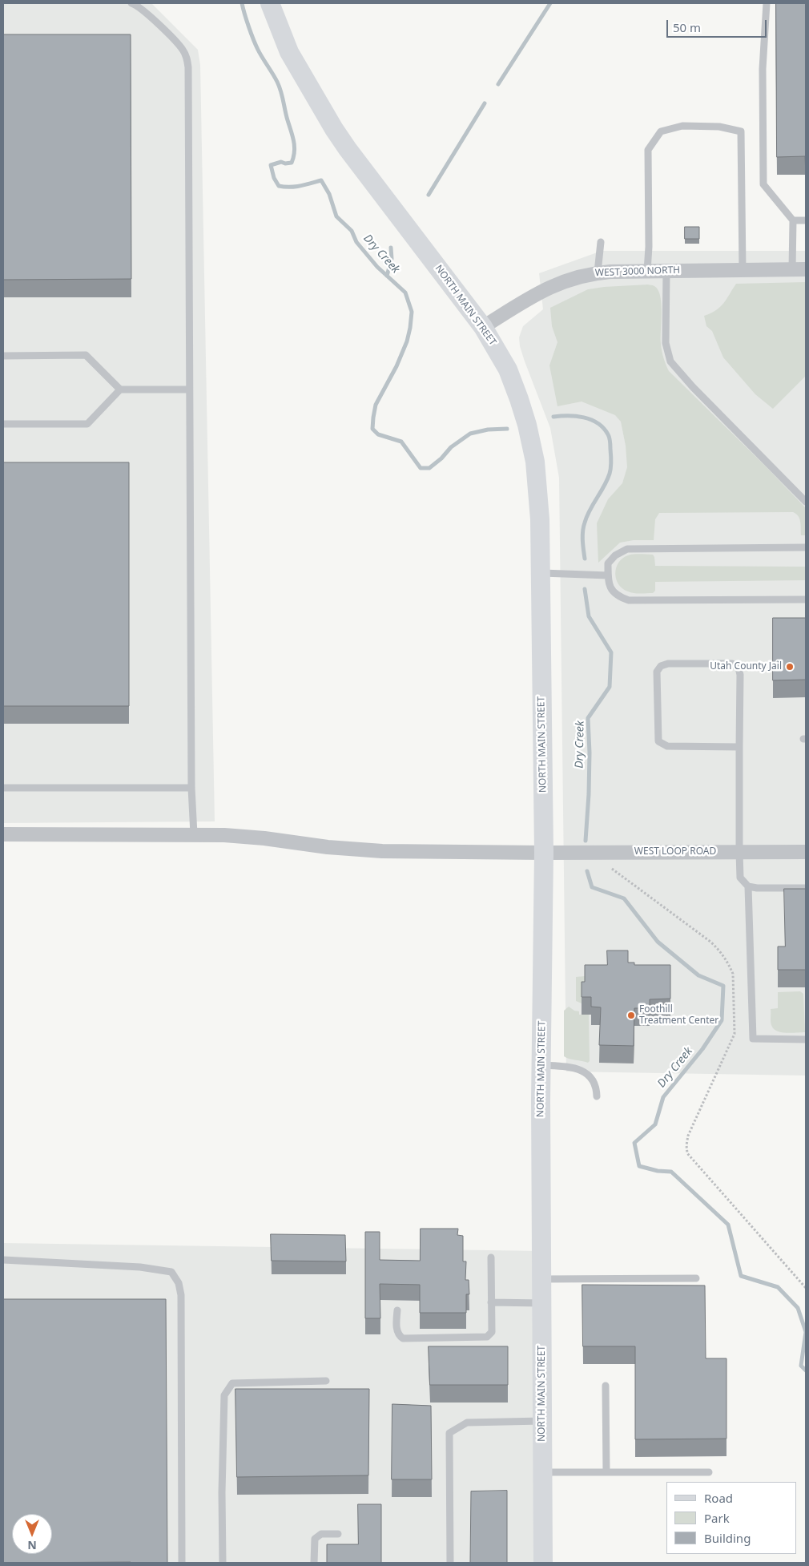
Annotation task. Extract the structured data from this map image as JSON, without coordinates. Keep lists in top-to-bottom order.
{
  "streets": {
    "street": ["WEST 3000 NORTH", "NORTH MAIN STREET", "WEST LOOP ROAD"]
  },
  "crossings": [
    ["WEST 3000 NORTH", "NORTH MAIN STREET"],
    ["NORTH MAIN STREET", "WEST LOOP ROAD"]
  ],
  "water": ["Dry Creek"],
  "places": ["Utah County Jail", "Foothill Treatment Center"],
  "legend": ["Road", "Park", "Building"],
  "scale_bar": "50 m",
  "north": "bottom"
}
